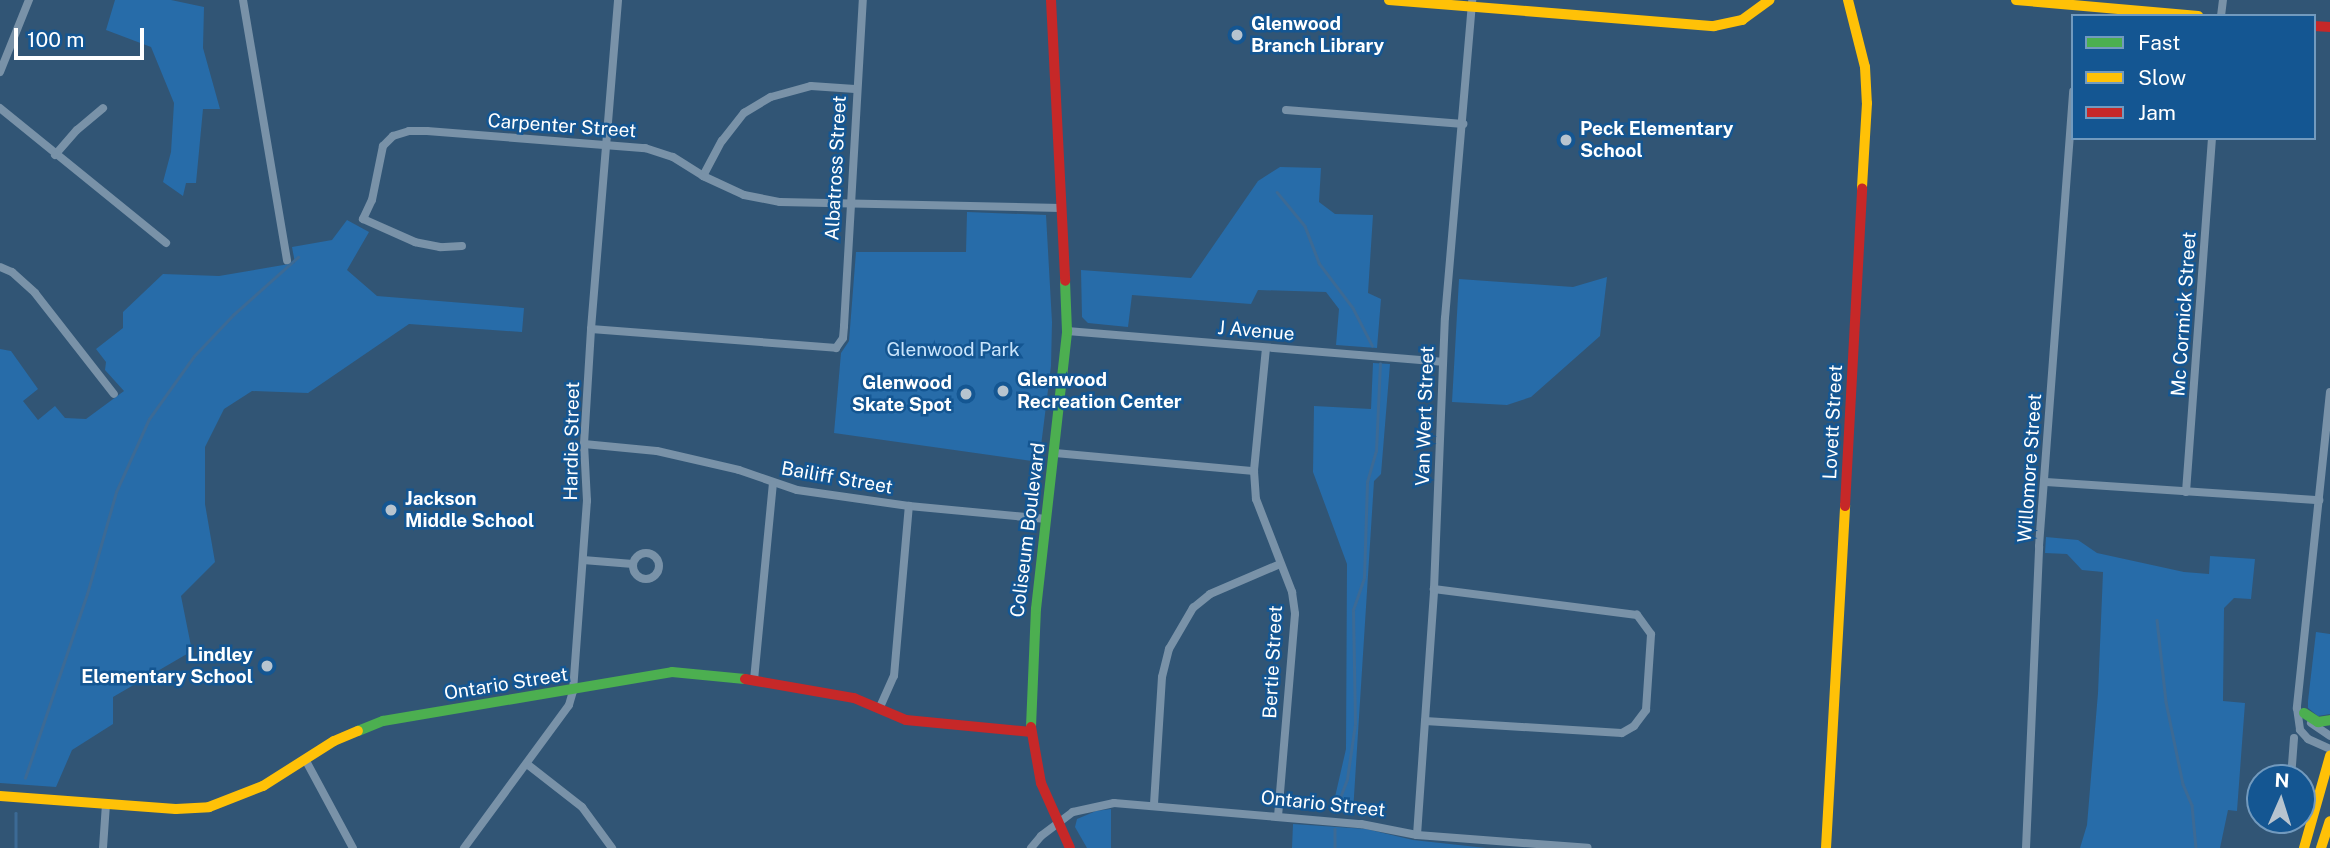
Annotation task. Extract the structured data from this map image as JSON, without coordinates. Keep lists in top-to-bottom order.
{
  "streets": {
    "street": [
      "Carpenter Street",
      "Albatross Street",
      "Mc Cormick Street",
      "J Avenue",
      "Van Wert Street",
      "Lovett Street",
      "Hardie Street",
      "Willomore Street",
      "Bailiff Street",
      "Coliseum Boulevard",
      "Bertie Street",
      "Ontario Street"
    ]
  },
  "crossings": [
    ["Carpenter Street", "Albatross Street"],
    ["Carpenter Street", "Hardie Street"],
    ["Carpenter Street", "Coliseum Boulevard"],
    ["Albatross Street", "Hardie Street"],
    ["J Avenue", "Van Wert Street"],
    ["J Avenue", "Coliseum Boulevard"],
    ["J Avenue", "Bertie Street"],
    ["Van Wert Street", "Ontario Street"],
    ["Hardie Street", "Bailiff Street"],
    ["Hardie Street", "Ontario Street"],
    ["Bailiff Street", "Coliseum Boulevard"],
    ["Coliseum Boulevard", "Ontario Street"],
    ["Bertie Street", "Ontario Street"]
  ],
  "parks": ["Glenwood Park"],
  "places": [
    "Glenwood Branch Library",
    "Peck Elementary School",
    "Glenwood Recreation Center",
    "Glenwood Skate Spot",
    "Jackson Middle School",
    "Lindley Elementary School"
  ],
  "legend": ["Fast", "Slow", "Jam"],
  "scale_bar": "100 m",
  "north": "top"
}
